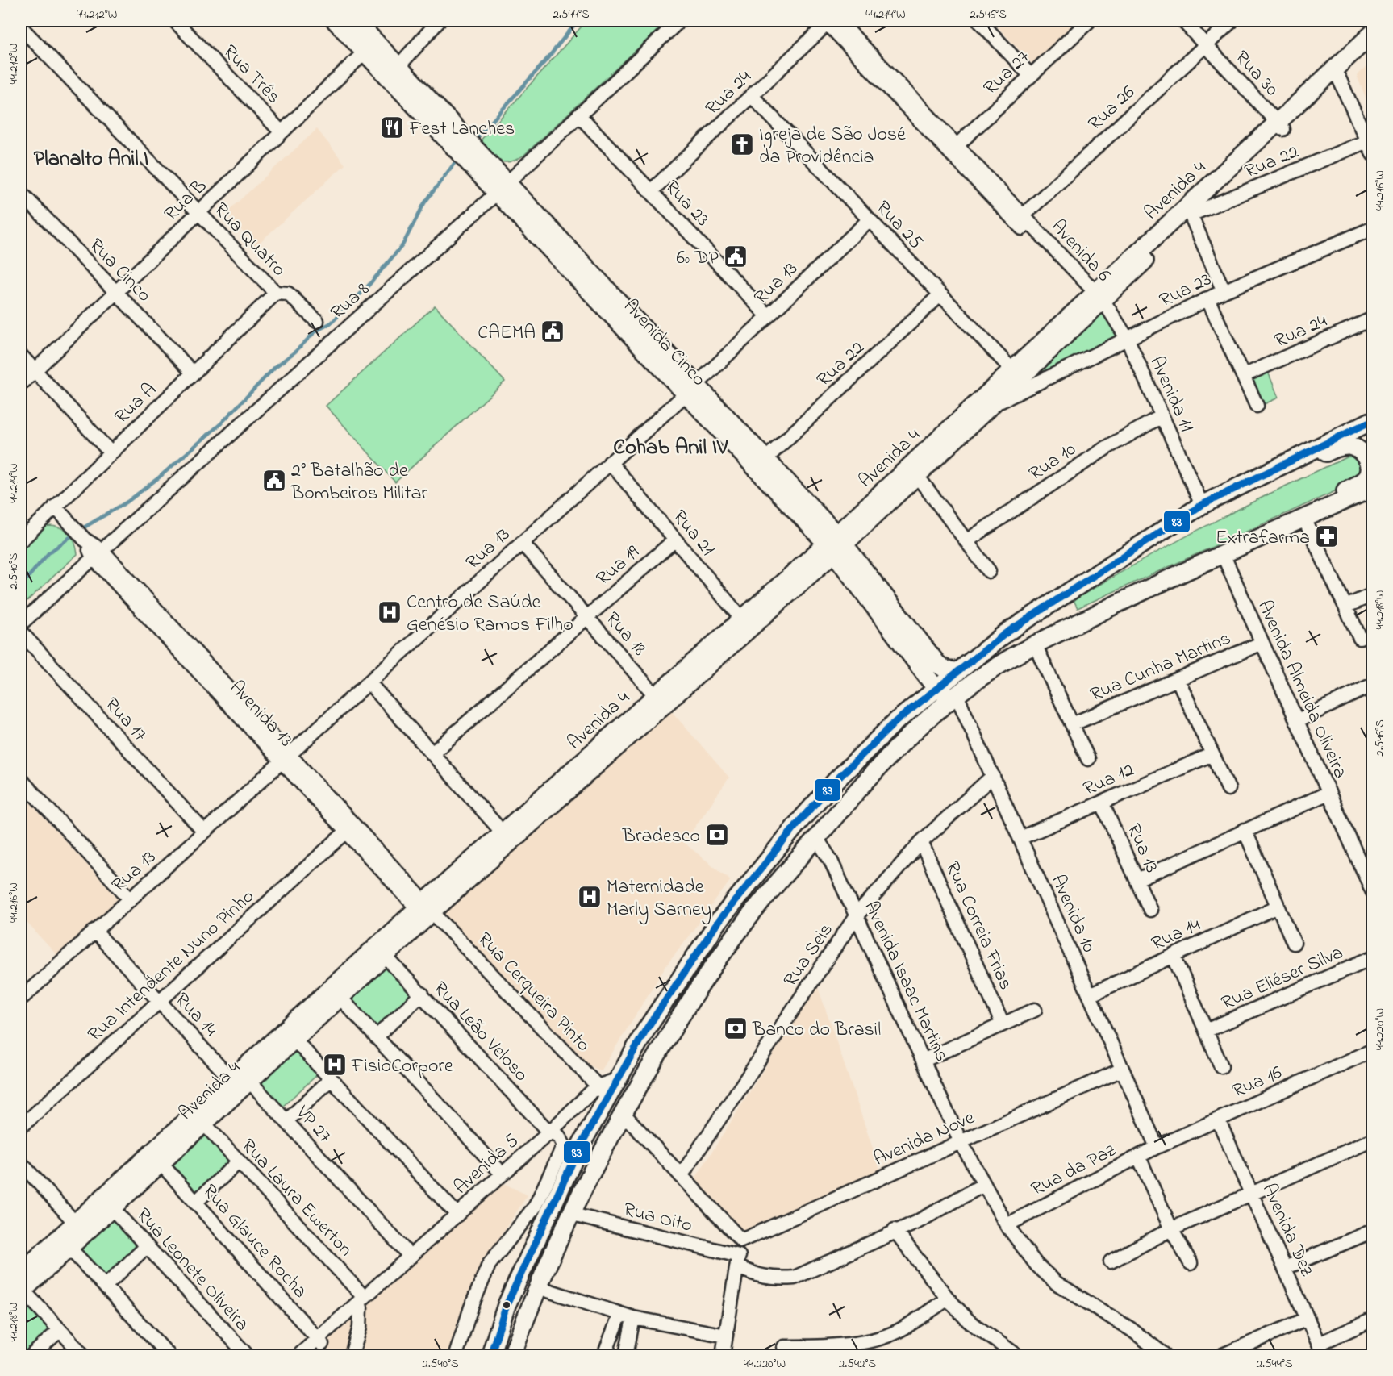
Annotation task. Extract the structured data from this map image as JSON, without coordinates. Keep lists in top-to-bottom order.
{
  "streets": {
    "main road": ["Avenida 4", "Avenida Cinco"],
    "street": [
      "Rua 27",
      "Rua 30",
      "Rua Três",
      "Rua 24",
      "Rua 26",
      "Rua 22",
      "Rua B",
      "Rua 23",
      "Rua 25",
      "Rua Quatro",
      "Avenida 6",
      "Rua Cinco",
      "Rua 13",
      "Rua 8",
      "Avenida 11",
      "Rua A",
      "Rua 10",
      "Rua 21",
      "Rua 19",
      "Rua 18",
      "Rua Cunha Martins",
      "Avenida Almeida Oliveira",
      "Avenida 13",
      "Rua 17",
      "Rua 12",
      "Avenida 10",
      "Rua Correia Frias",
      "Rua 14",
      "Rua Seis",
      "Rua Intendente Nuno Pinho",
      "Rua Eliéser Silva",
      "Avenida Isaac Martins",
      "Rua Cerqueira Pinto",
      "Rua Leão Veloso",
      "Rua 16",
      "VP 27",
      "Avenida Nove",
      "Avenida 5",
      "Rua da Paz",
      "Rua Laura Ewerton",
      "Rua Oito",
      "Avenida Dez",
      "Rua Glauce Rocha",
      "Rua Leonete Oliveira"
    ]
  },
  "crossings": [
    ["Rua 27", "Avenida 6"],
    ["Rua 30", "Rua 26"],
    ["Rua 30", "Avenida 4"],
    ["Rua Três", "Rua B"],
    ["Rua 24", "Rua 23"],
    ["Rua 24", "Rua 25"],
    ["Rua 24", "Avenida 6"],
    ["Rua 26", "Avenida 6"],
    ["Rua 22", "Avenida 4"],
    ["Rua 22", "Rua 25"],
    ["Rua 22", "Avenida Cinco"],
    ["Avenida 4", "Rua 23"],
    ["Avenida 4", "Rua 25"],
    ["Avenida 4", "Avenida 6"],
    ["Avenida 4", "Avenida Cinco"],
    ["Avenida 4", "Avenida 11"],
    ["Avenida 4", "Rua 21"],
    ["Avenida 4", "Rua 18"],
    ["Avenida 4", "Avenida 13"],
    ["Avenida 4", "Rua 14"],
    ["Avenida 4", "Rua Cerqueira Pinto"],
    ["Avenida 4", "Rua Leão Veloso"],
    ["Avenida 4", "VP 27"],
    ["Avenida 4", "Rua Laura Ewerton"],
    ["Avenida 4", "Rua Glauce Rocha"],
    ["Avenida 4", "Rua Leonete Oliveira"],
    ["Rua B", "Rua Quatro"],
    ["Rua B", "Rua Cinco"],
    ["Rua B", "Avenida Cinco"],
    ["Rua 23", "Rua 13"],
    ["Rua 23", "Rua 8"],
    ["Rua 23", "Avenida 11"],
    ["Rua 25", "Rua 13"],
    ["Rua Quatro", "Rua A"],
    ["Avenida 6", "Avenida 11"],
    ["Rua Cinco", "Rua A"],
    ["Rua 13", "Avenida Cinco"],
    ["Rua 13", "Rua 21"],
    ["Rua 13", "Rua 18"],
    ["Rua 13", "Avenida 13"],
    ["Rua 13", "Rua 17"],
    ["Rua 13", "Rua 12"],
    ["Rua 13", "Rua 14"],
    ["Rua 8", "Avenida Cinco"],
    ["Rua 8", "Avenida 13"],
    ["Avenida 11", "Rua 10"],
    ["Rua A", "Avenida 13"],
    ["Rua 21", "Rua 19"],
    ["Rua 19", "Rua 18"],
    ["Rua Cunha Martins", "Avenida Almeida Oliveira"],
    ["Avenida 13", "Rua Intendente Nuno Pinho"],
    ["Avenida 13", "Rua Cerqueira Pinto"],
    ["Rua 12", "Avenida 10"],
    ["Avenida 10", "Rua 14"],
    ["Avenida 10", "Rua Seis"],
    ["Avenida 10", "Rua 16"],
    ["Avenida 10", "Avenida Nove"],
    ["Avenida 10", "Rua da Paz"],
    ["Rua Correia Frias", "Rua Seis"],
    ["Rua 14", "Rua Intendente Nuno Pinho"],
    ["Rua 14", "Rua Eliéser Silva"],
    ["Rua Seis", "Avenida Isaac Martins"],
    ["Avenida Isaac Martins", "Avenida Nove"],
    ["Avenida Isaac Martins", "Rua da Paz"],
    ["Avenida Isaac Martins", "Rua Oito"],
    ["Rua Cerqueira Pinto", "Avenida 5"],
    ["Rua Leão Veloso", "Avenida 5"],
    ["Rua 16", "Rua da Paz"],
    ["Rua 16", "Avenida Dez"],
    ["VP 27", "Avenida 5"],
    ["Avenida 5", "Rua Laura Ewerton"],
    ["Avenida 5", "Rua Glauce Rocha"]
  ],
  "districts": ["Planalto Anil I", "Cohab Anil IV"],
  "places": {
    "restaurant": ["Fest Lanches"],
    "church": ["Igreja de São José da Providência"],
    "public building": ["6º DP", "CAEMA", "2° Batalhão de Bombeiros Militar"],
    "pharmacy": ["Extrafarma"],
    "hospital": ["Centro de Saúde Genésio Ramos Filho", "Maternidade Marly Sarney", "FisioCorpore"],
    "bank": ["Bradesco", "Banco do Brasil"]
  },
  "lines": ["transit line 83"],
  "coordinates": [
    "44.212°W",
    "2.544°S",
    "44.214°W",
    "2.546°S",
    "44.216°W",
    "2.540°S",
    "44.218°W",
    "44.220°W",
    "2.542°S"
  ]
}
